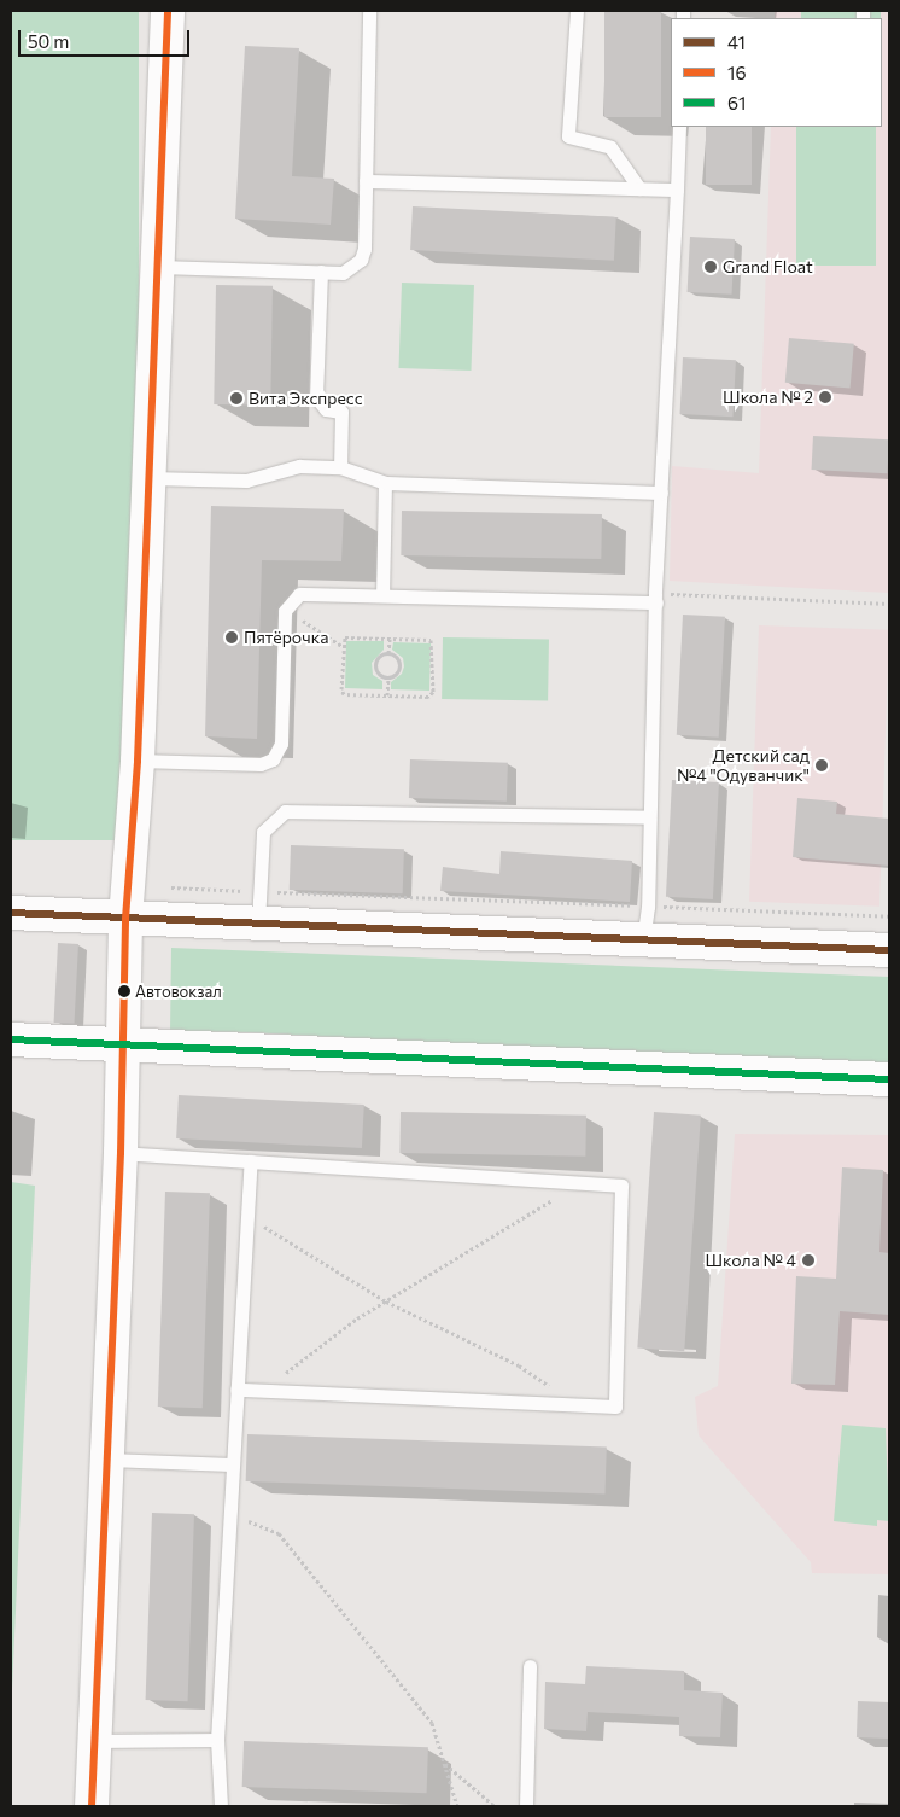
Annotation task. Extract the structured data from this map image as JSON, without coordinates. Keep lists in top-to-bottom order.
{
  "places": [
    "Grand Float",
    "Школа № 2",
    "Вита Экспресс",
    "Пятёрочка",
    "Детский сад №4 \"Одуванчик\"",
    "Автовокзал",
    "Школа № 4"
  ],
  "lines": ["transit line 16", "transit line 41", "transit line 61"],
  "legend": ["41", "16", "61"],
  "scale_bar": "50 m"
}
